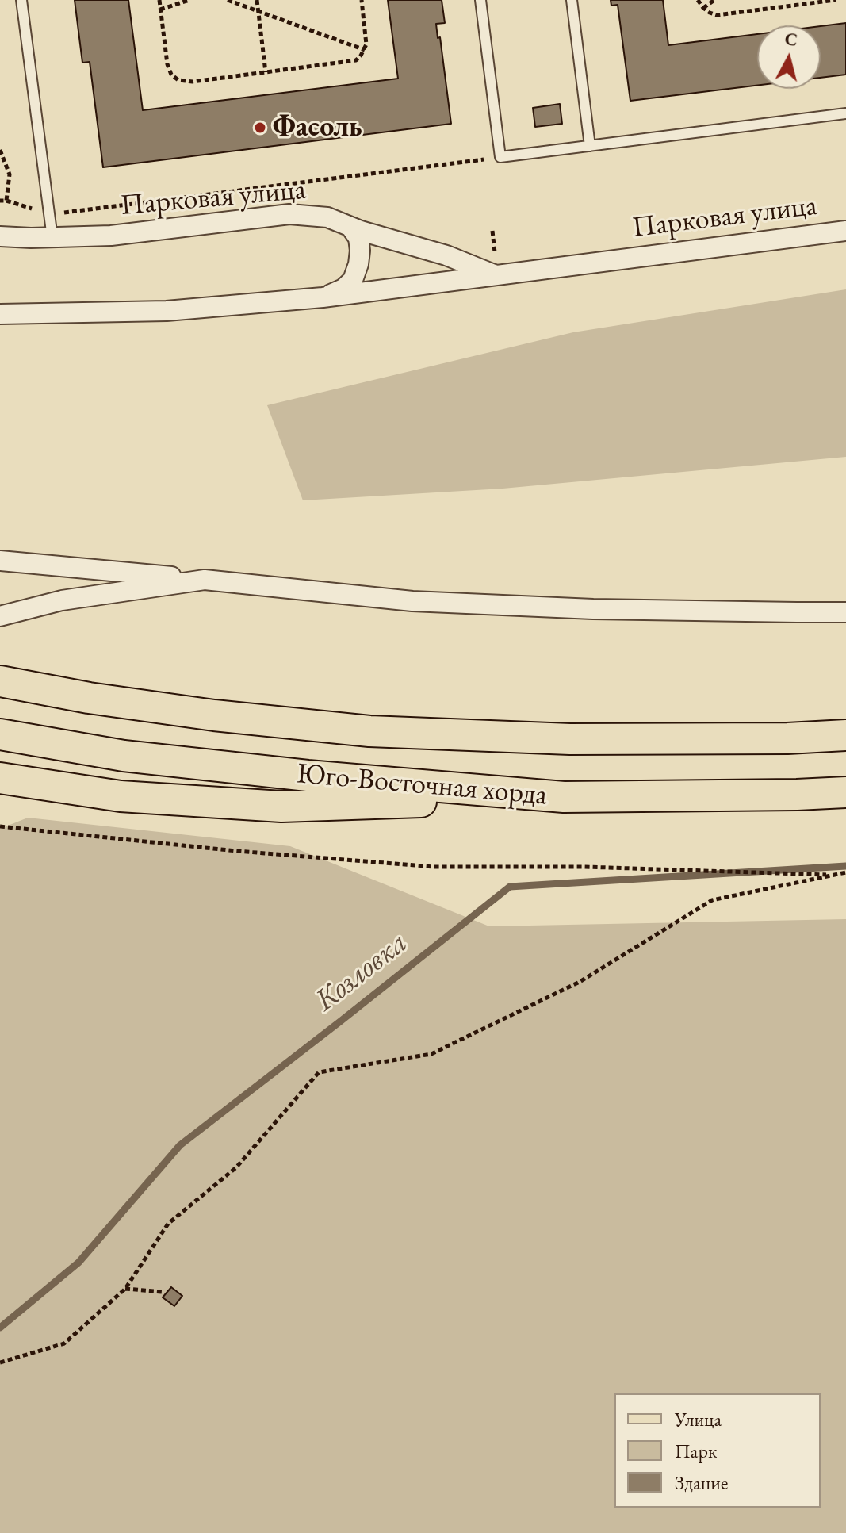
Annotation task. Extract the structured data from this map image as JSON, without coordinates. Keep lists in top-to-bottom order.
{
  "streets": {
    "main road": ["Юго-Восточная хорда"],
    "street": ["Парковая улица"]
  },
  "water": ["Козловка"],
  "places": ["Фасоль"],
  "legend": ["Улица", "Парк", "Здание"],
  "north": "top"
}
